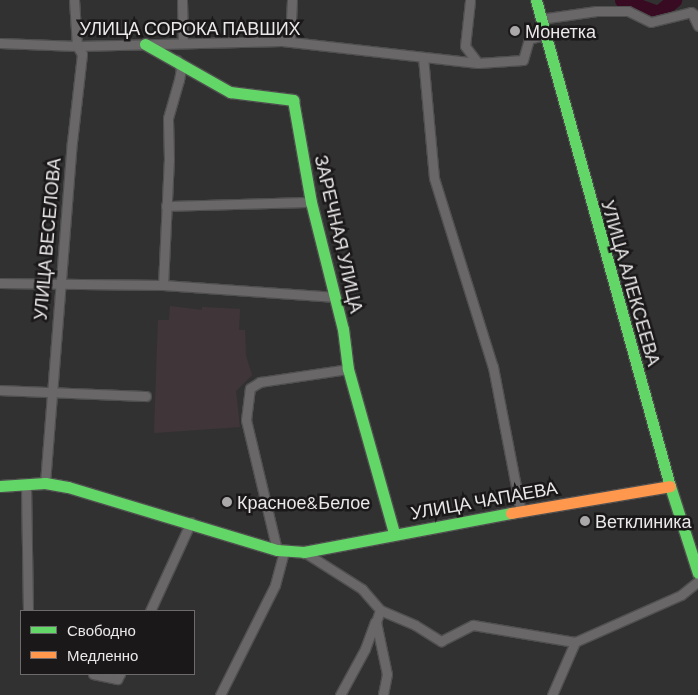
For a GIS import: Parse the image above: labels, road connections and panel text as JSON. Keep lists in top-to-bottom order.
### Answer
{
  "streets": {
    "street": [
      "УЛИЦА СОРОКА ПАВШИХ",
      "ЗАРЕЧНАЯ УЛИЦА",
      "УЛИЦА ВЕСЕЛОВА",
      "УЛИЦА АЛЕКСЕЕВА",
      "УЛИЦА ЧАПАЕВА"
    ]
  },
  "crossings": [
    ["УЛИЦА СОРОКА ПАВШИХ", "ЗАРЕЧНАЯ УЛИЦА"],
    ["УЛИЦА СОРОКА ПАВШИХ", "УЛИЦА ВЕСЕЛОВА"],
    ["УЛИЦА СОРОКА ПАВШИХ", "УЛИЦА АЛЕКСЕЕВА"],
    ["ЗАРЕЧНАЯ УЛИЦА", "УЛИЦА ЧАПАЕВА"],
    ["УЛИЦА ВЕСЕЛОВА", "УЛИЦА ЧАПАЕВА"],
    ["УЛИЦА АЛЕКСЕЕВА", "УЛИЦА ЧАПАЕВА"]
  ],
  "places": ["Монетка", "Красное&Белое", "Ветклиника"],
  "legend": ["Свободно", "Медленно"]
}
